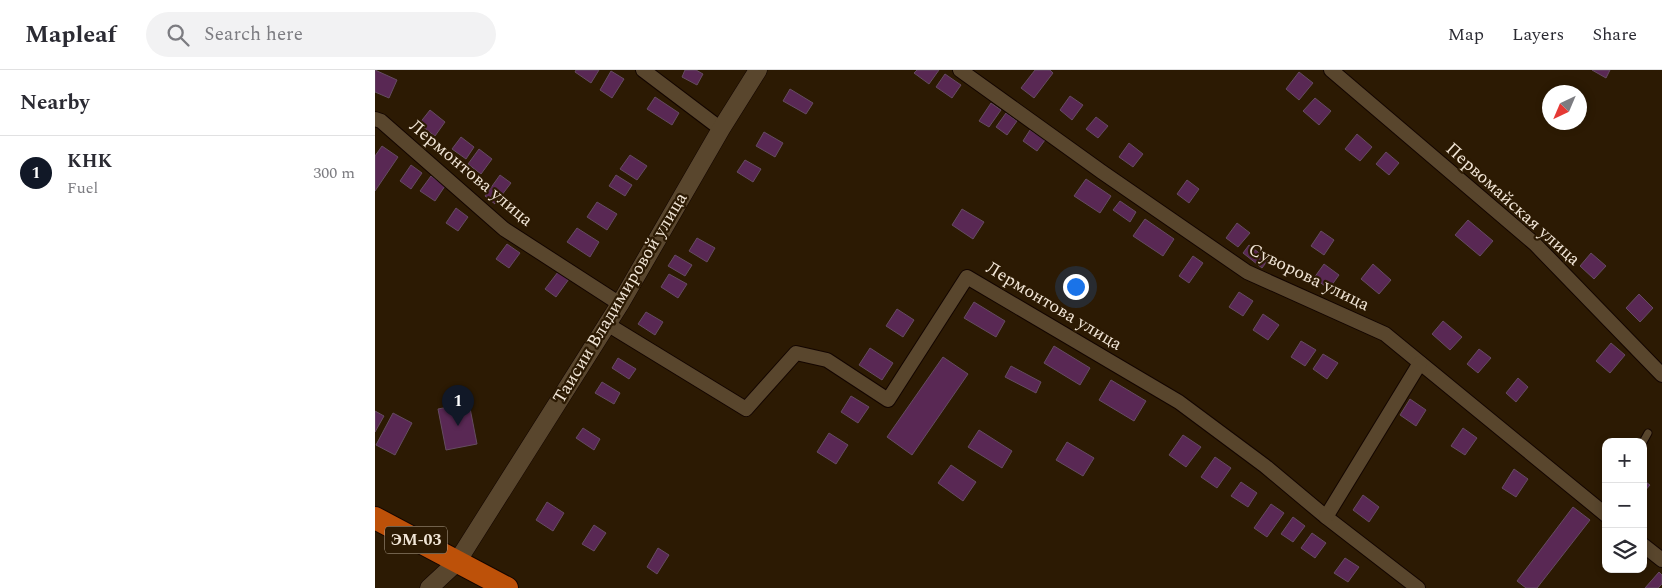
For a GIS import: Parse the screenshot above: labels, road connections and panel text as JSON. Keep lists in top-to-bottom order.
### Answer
{
  "streets": {
    "highway": ["ЭМ-03"],
    "street": [
      "Лермонтова улица",
      "Первомайская улица",
      "Суворова улица",
      "Таисии Владимировой улица"
    ]
  },
  "crossings": [
    ["Лермонтова улица", "Таисии Владимировой улица"],
    ["Таисии Владимировой улица", "ЭМ-03"]
  ],
  "north": "bottom left",
  "page": {
    "header": "Mapleaf",
    "search": "Search here",
    "nav": ["Map", "Layers", "Share"],
    "heading": "Nearby",
    "list": [
      {
        "mark": "1",
        "name": "КНК",
        "note": "Fuel",
        "value": "300 m"
      }
    ],
    "pins": "1",
    "map_buttons": ["+", "−"]
  }
}
